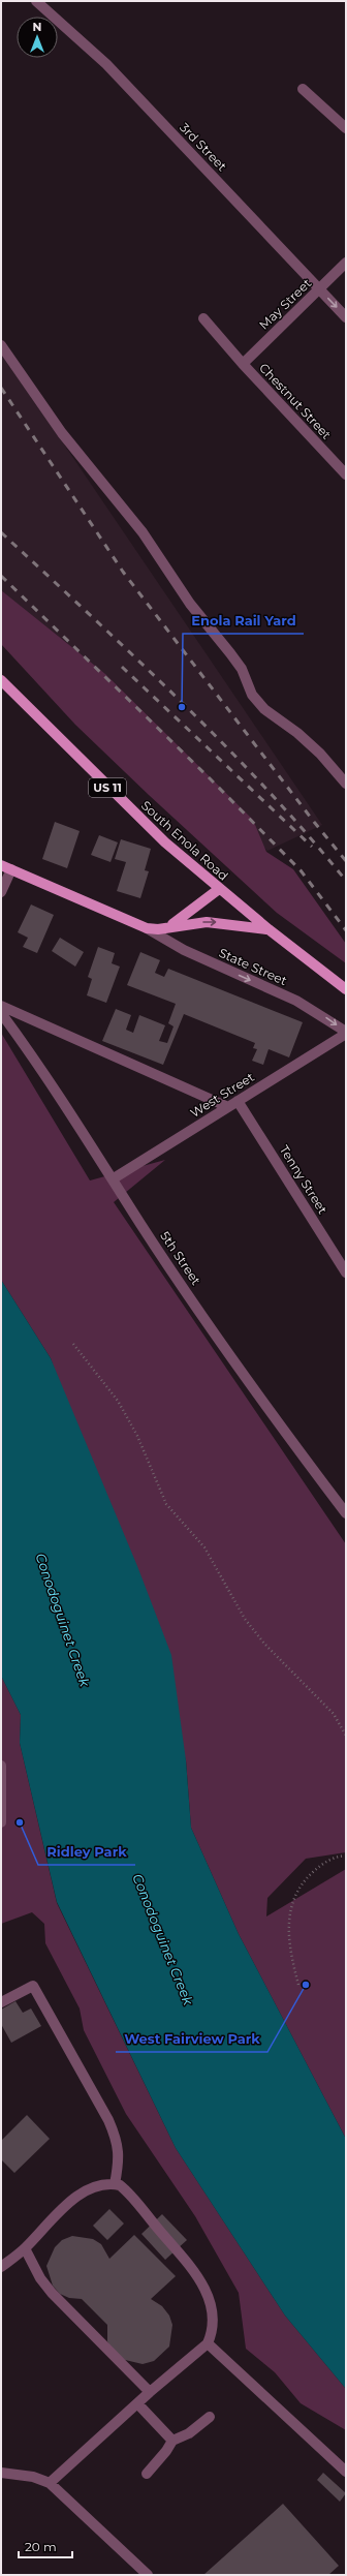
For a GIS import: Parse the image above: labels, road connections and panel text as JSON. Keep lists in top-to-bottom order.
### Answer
{
  "streets": {
    "main road": ["US 11", "South Enola Road", "State Street"],
    "street": [
      "3rd Street",
      "May Street",
      "Chestnut Street",
      "West Street",
      "Tenny Street",
      "5th Street"
    ]
  },
  "crossings": [
    ["3rd Street", "May Street"],
    ["May Street", "Chestnut Street"],
    ["South Enola Road", "State Street"],
    ["State Street", "West Street"],
    ["West Street", "Tenny Street"],
    ["West Street", "5th Street"]
  ],
  "one_way": ["State Street"],
  "water": ["Conodoguinet Creek"],
  "places": ["Enola Rail Yard", "Ridley Park", "West Fairview Park"],
  "scale_bar": "20 m",
  "north": "top"
}
